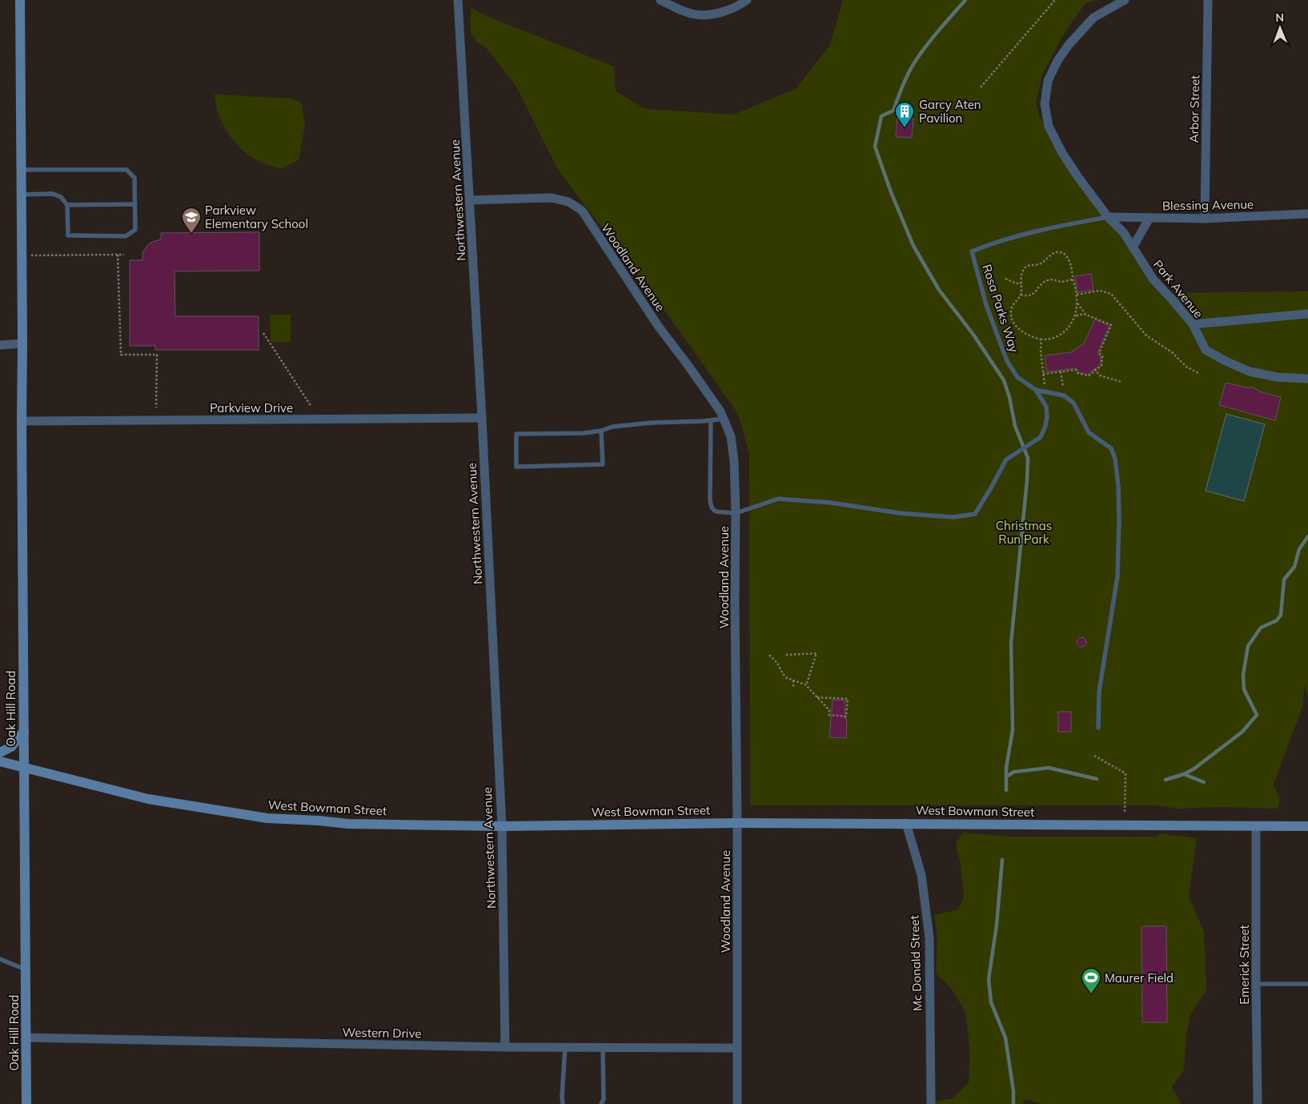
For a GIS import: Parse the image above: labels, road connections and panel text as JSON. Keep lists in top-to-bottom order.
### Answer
{
  "streets": {
    "street": [
      "Arbor Street",
      "Northwestern Avenue",
      "Blessing Avenue",
      "Woodland Avenue",
      "Park Avenue",
      "Parkview Drive",
      "Oak Hill Road",
      "West Bowman Street",
      "Mc Donald Street",
      "Emerick Street",
      "Western Drive"
    ],
    "lane": ["Rosa Parks Way"]
  },
  "crossings": [
    ["Arbor Street", "Blessing Avenue"],
    ["Northwestern Avenue", "Woodland Avenue"],
    ["Northwestern Avenue", "Parkview Drive"],
    ["Northwestern Avenue", "West Bowman Street"],
    ["Northwestern Avenue", "Western Drive"],
    ["Blessing Avenue", "Park Avenue"],
    ["Blessing Avenue", "Rosa Parks Way"],
    ["Woodland Avenue", "Rosa Parks Way"],
    ["Woodland Avenue", "West Bowman Street"],
    ["Woodland Avenue", "Western Drive"],
    ["Park Avenue", "Rosa Parks Way"],
    ["Parkview Drive", "Oak Hill Road"],
    ["Oak Hill Road", "West Bowman Street"],
    ["Oak Hill Road", "Western Drive"],
    ["West Bowman Street", "Mc Donald Street"],
    ["West Bowman Street", "Emerick Street"]
  ],
  "parks": ["Christmas Run Park"],
  "places": {
    "building": ["Garcy Aten Pavilion"],
    "school or university": ["Parkview Elementary School"],
    "sports": ["Maurer Field"]
  },
  "north": "top"
}
